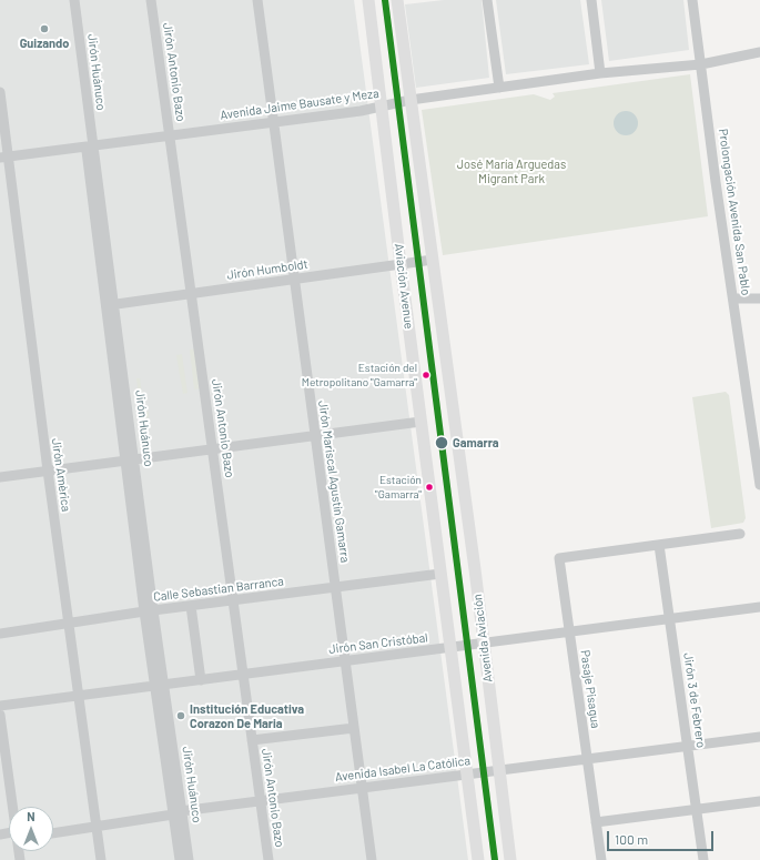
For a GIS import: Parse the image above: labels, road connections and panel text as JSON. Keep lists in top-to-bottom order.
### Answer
{
  "streets": {
    "main road": ["Aviación Avenue", "Avenida Aviación"],
    "street": [
      "Jirón Huánuco",
      "Jirón Antonio Bazo",
      "Avenida Jaime Bausate y Meza",
      "Prolongación Avenida San Pablo",
      "Jirón Humboldt",
      "Jirón Amèrica",
      "Jirón Mariscal Agustín Gamarra",
      "Calle Sebastian Barranca",
      "Jirón San Cristóbal",
      "Pasaje Pisagua",
      "Jirón 3 de Febrero",
      "Avenida Isabel La Católica"
    ]
  },
  "crossings": [
    ["Jirón Huánuco", "Avenida Jaime Bausate y Meza"],
    ["Jirón Huánuco", "Jirón Humboldt"],
    ["Jirón Huánuco", "Calle Sebastian Barranca"],
    ["Jirón Huánuco", "Jirón San Cristóbal"],
    ["Jirón Huánuco", "Avenida Isabel La Católica"],
    ["Jirón Antonio Bazo", "Avenida Jaime Bausate y Meza"],
    ["Jirón Antonio Bazo", "Jirón Humboldt"],
    ["Jirón Antonio Bazo", "Calle Sebastian Barranca"],
    ["Jirón Antonio Bazo", "Jirón San Cristóbal"],
    ["Jirón Antonio Bazo", "Avenida Isabel La Católica"],
    ["Avenida Jaime Bausate y Meza", "Prolongación Avenida San Pablo"],
    ["Avenida Jaime Bausate y Meza", "Aviación Avenue"],
    ["Avenida Jaime Bausate y Meza", "Jirón Amèrica"],
    ["Avenida Jaime Bausate y Meza", "Jirón Mariscal Agustín Gamarra"],
    ["Jirón Humboldt", "Aviación Avenue"],
    ["Jirón Humboldt", "Jirón Mariscal Agustín Gamarra"],
    ["Jirón Humboldt", "Avenida Aviación"],
    ["Aviación Avenue", "Calle Sebastian Barranca"],
    ["Jirón Amèrica", "Calle Sebastian Barranca"],
    ["Jirón Amèrica", "Jirón San Cristóbal"],
    ["Jirón Amèrica", "Avenida Isabel La Católica"],
    ["Jirón Mariscal Agustín Gamarra", "Calle Sebastian Barranca"],
    ["Jirón Mariscal Agustín Gamarra", "Jirón San Cristóbal"],
    ["Jirón Mariscal Agustín Gamarra", "Avenida Isabel La Católica"],
    ["Avenida Aviación", "Jirón San Cristóbal"],
    ["Avenida Aviación", "Avenida Isabel La Católica"],
    ["Jirón San Cristóbal", "Pasaje Pisagua"],
    ["Jirón San Cristóbal", "Jirón 3 de Febrero"],
    ["Pasaje Pisagua", "Jirón 3 de Febrero"],
    ["Pasaje Pisagua", "Avenida Isabel La Católica"],
    ["Jirón 3 de Febrero", "Avenida Isabel La Católica"]
  ],
  "parks": ["José María Arguedas Migrant Park"],
  "places": [
    "Guizando",
    "Estación del Metropolitano \"Gamarra\"",
    "Gamarra",
    "Estación \"Gamarra\"",
    "Institución Educativa Corazon De Maria"
  ],
  "scale_bar": "100 m",
  "north": "top"
}
